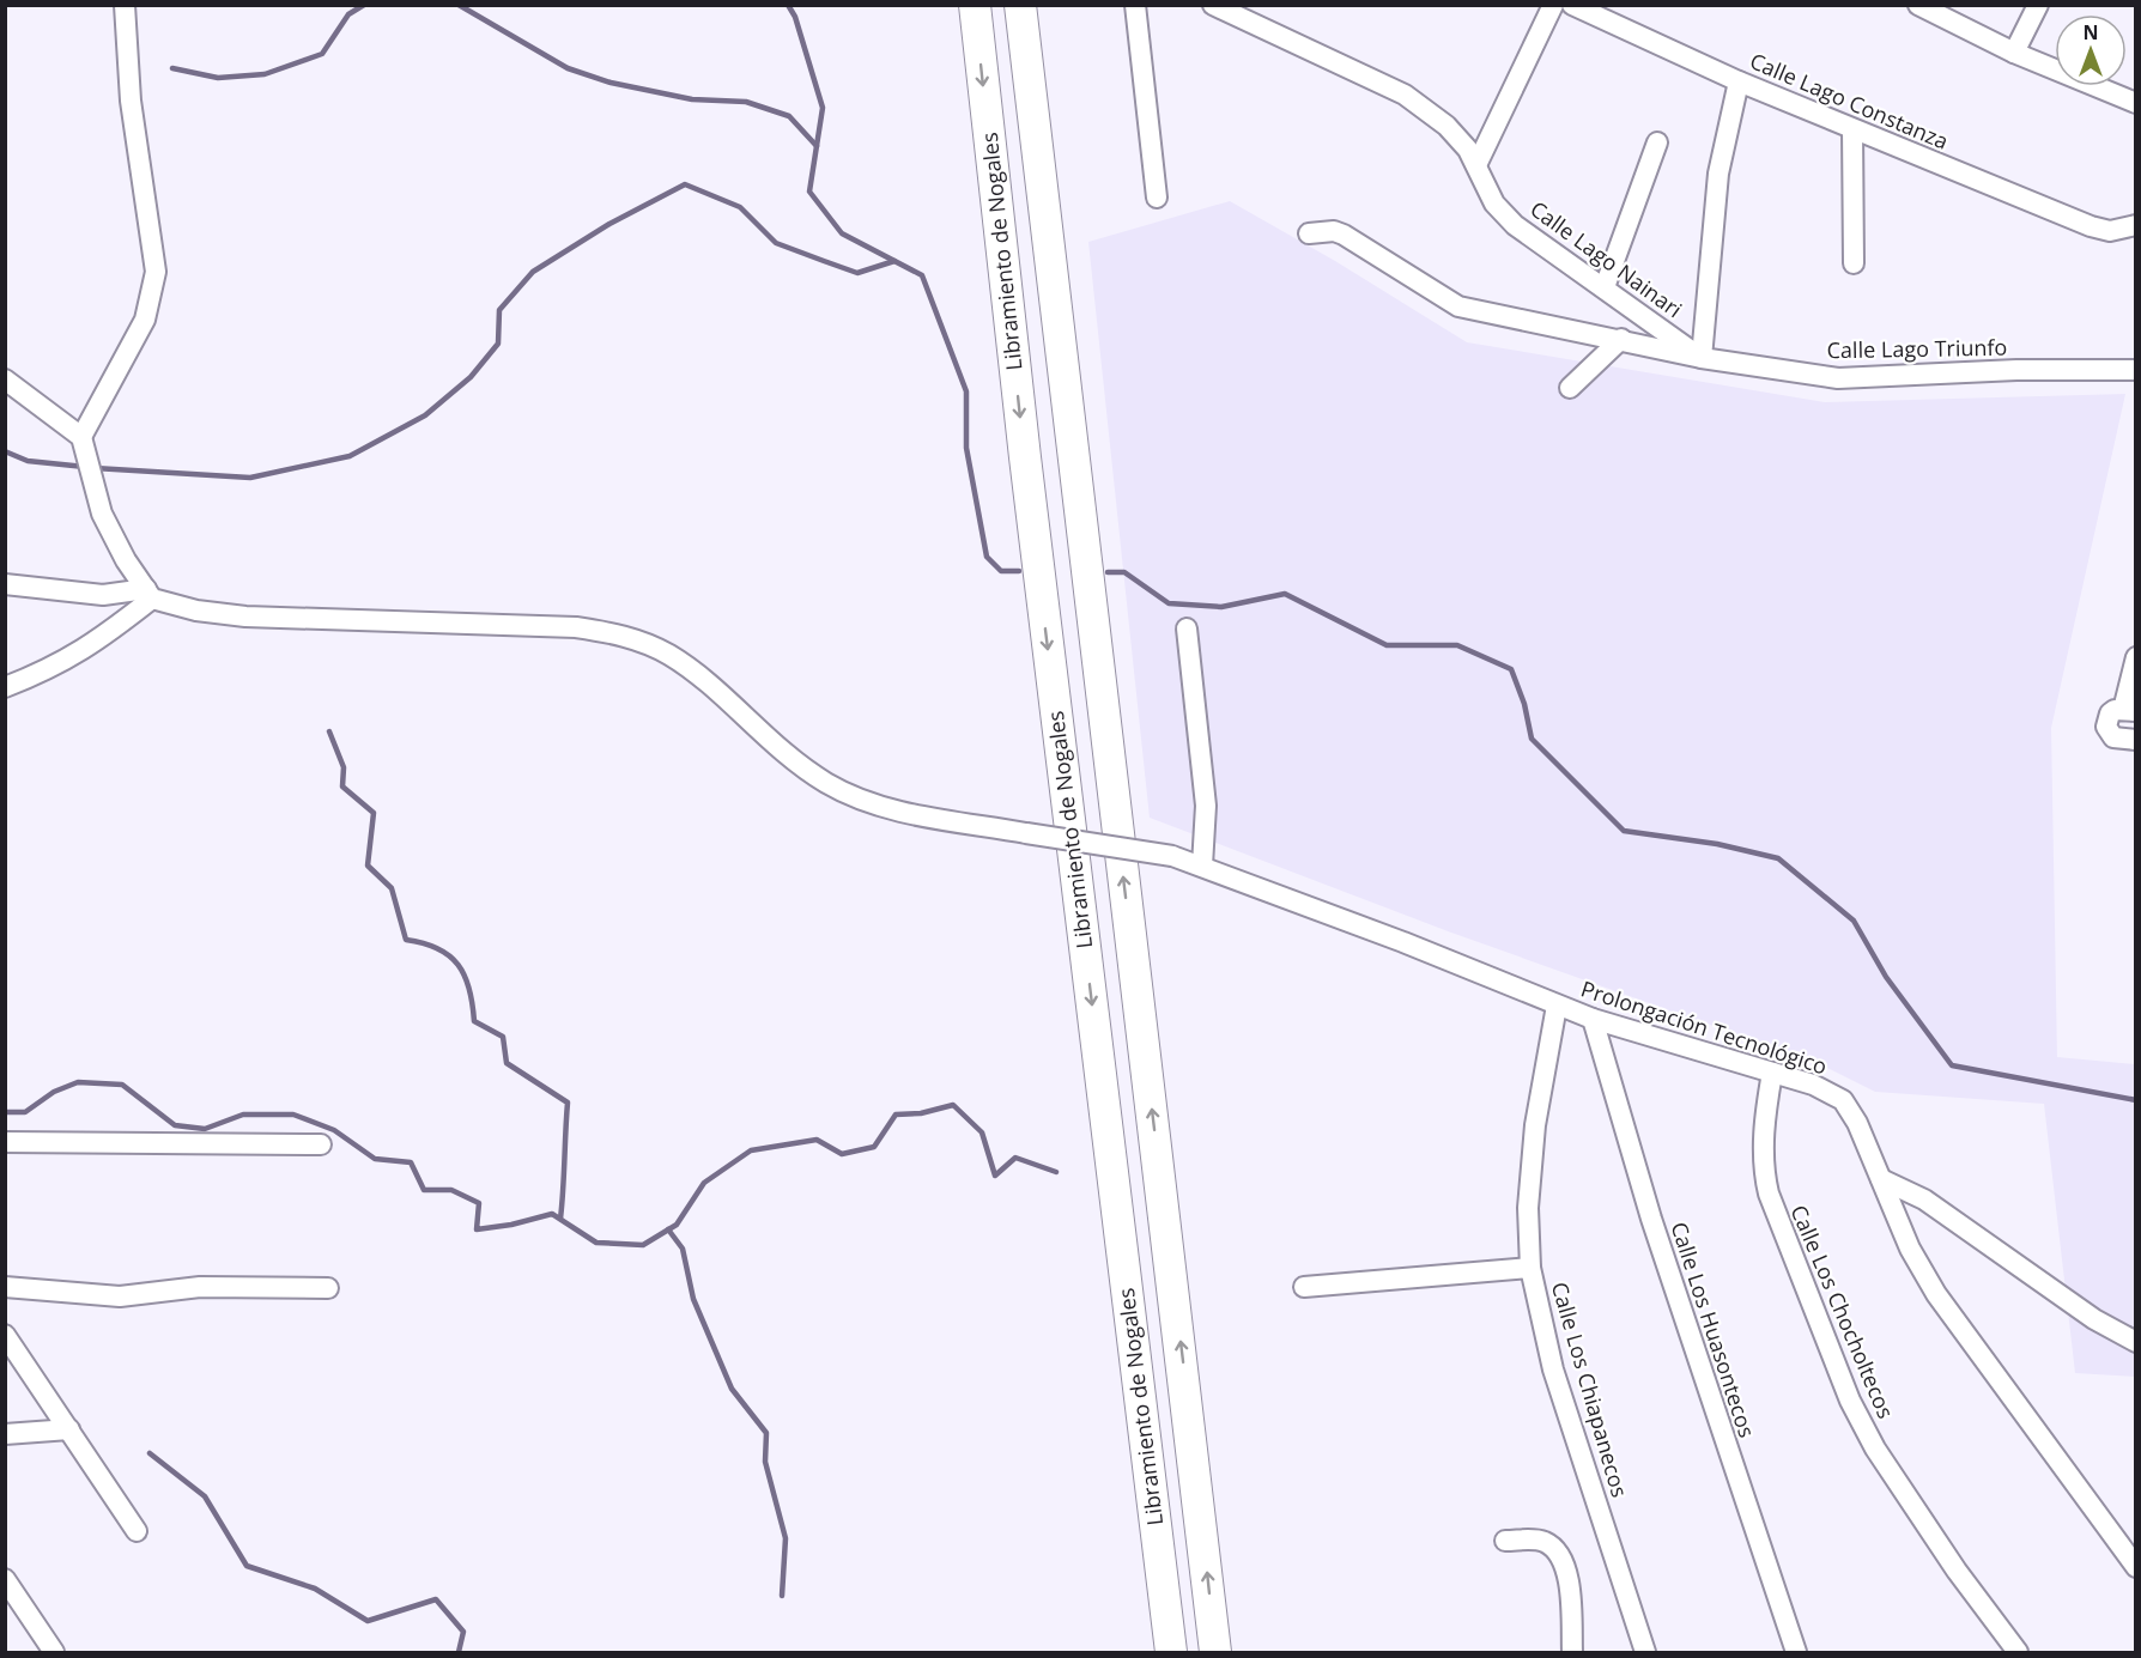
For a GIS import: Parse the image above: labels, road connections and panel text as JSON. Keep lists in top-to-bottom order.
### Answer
{
  "streets": {
    "highway": ["Libramiento de Nogales"],
    "street": [
      "Calle Lago Constanza",
      "Calle Lago Nainari",
      "Calle Lago Triunfo",
      "Prolongación Tecnológico",
      "Calle Los Chocholtecos",
      "Calle Los Huasontecos",
      "Calle Los Chiapanecos"
    ]
  },
  "crossings": [
    ["Calle Lago Nainari", "Calle Lago Triunfo"],
    ["Prolongación Tecnológico", "Calle Los Chocholtecos"],
    ["Prolongación Tecnológico", "Calle Los Huasontecos"],
    ["Prolongación Tecnológico", "Calle Los Chiapanecos"]
  ],
  "north": "top"
}
